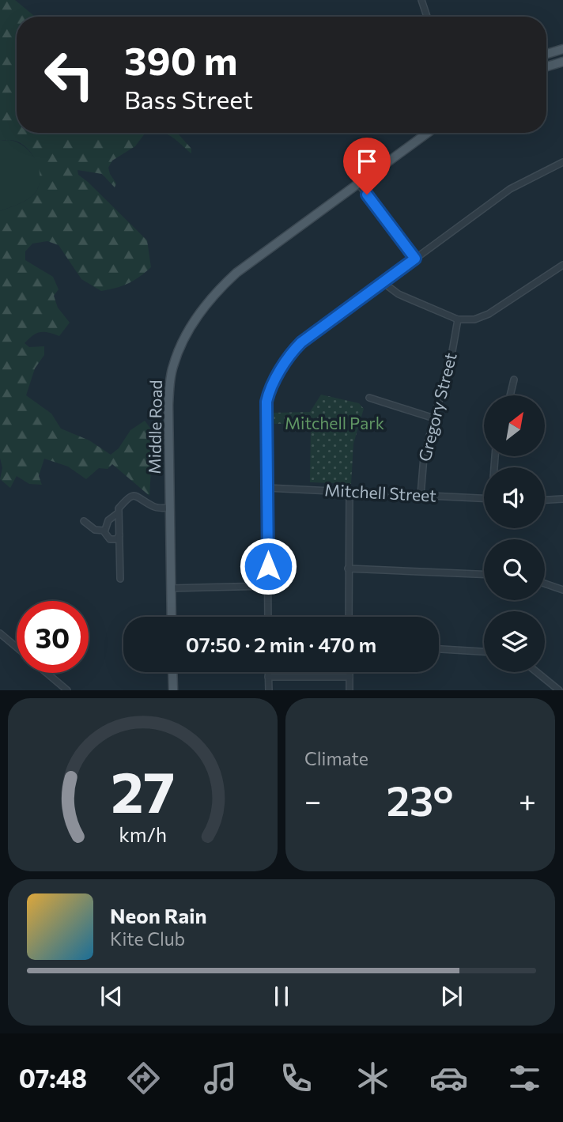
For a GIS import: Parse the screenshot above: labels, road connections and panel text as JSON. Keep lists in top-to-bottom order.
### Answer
{
  "streets": {
    "main road": ["Middle Road"],
    "street": ["Gregory Street", "Mitchell Street"]
  },
  "crossings": [
    ["Gregory Street", "Mitchell Street"]
  ],
  "parks": ["Mitchell Park"],
  "north": "top right",
  "page": {
    "turn": ["390 m", "Bass Street"],
    "limit": "30",
    "trip": "07:50 · 2 min · 470 m",
    "tile": "Climate",
    "heat": ["−", "23°", "+"],
    "song": ["Neon Rain", "Kite Club"],
    "tabs": "07:48",
    "gauge": ["27", "km/h"]
  }
}
